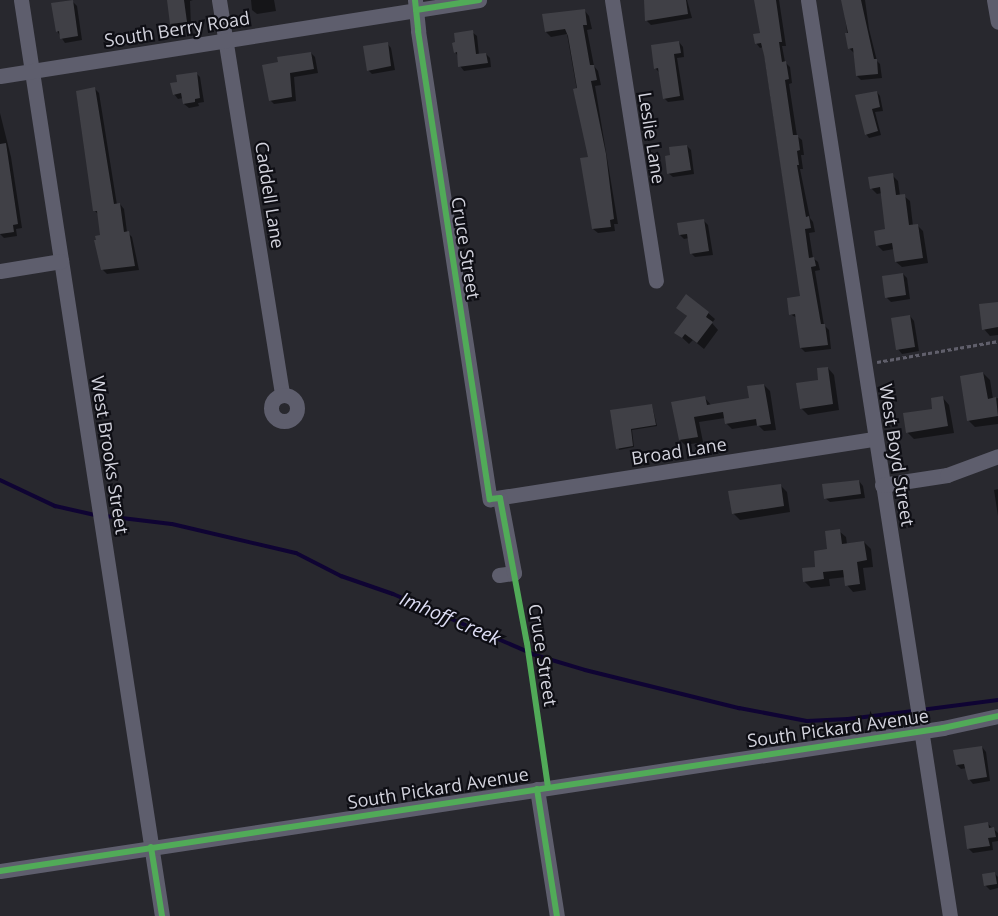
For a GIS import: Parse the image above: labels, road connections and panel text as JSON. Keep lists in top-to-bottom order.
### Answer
{
  "streets": {
    "street": [
      "South Berry Road",
      "Leslie Lane",
      "Caddell Lane",
      "Cruce Street",
      "Broad Lane",
      "West Brooks Street",
      "West Boyd Street",
      "South Pickard Avenue"
    ]
  },
  "crossings": [
    ["South Berry Road", "Caddell Lane"],
    ["South Berry Road", "Cruce Street"],
    ["South Berry Road", "West Brooks Street"],
    ["Cruce Street", "Broad Lane"],
    ["Cruce Street", "South Pickard Avenue"],
    ["Broad Lane", "West Boyd Street"],
    ["West Brooks Street", "South Pickard Avenue"],
    ["West Boyd Street", "South Pickard Avenue"]
  ],
  "water": ["Imhoff Creek"]
}
